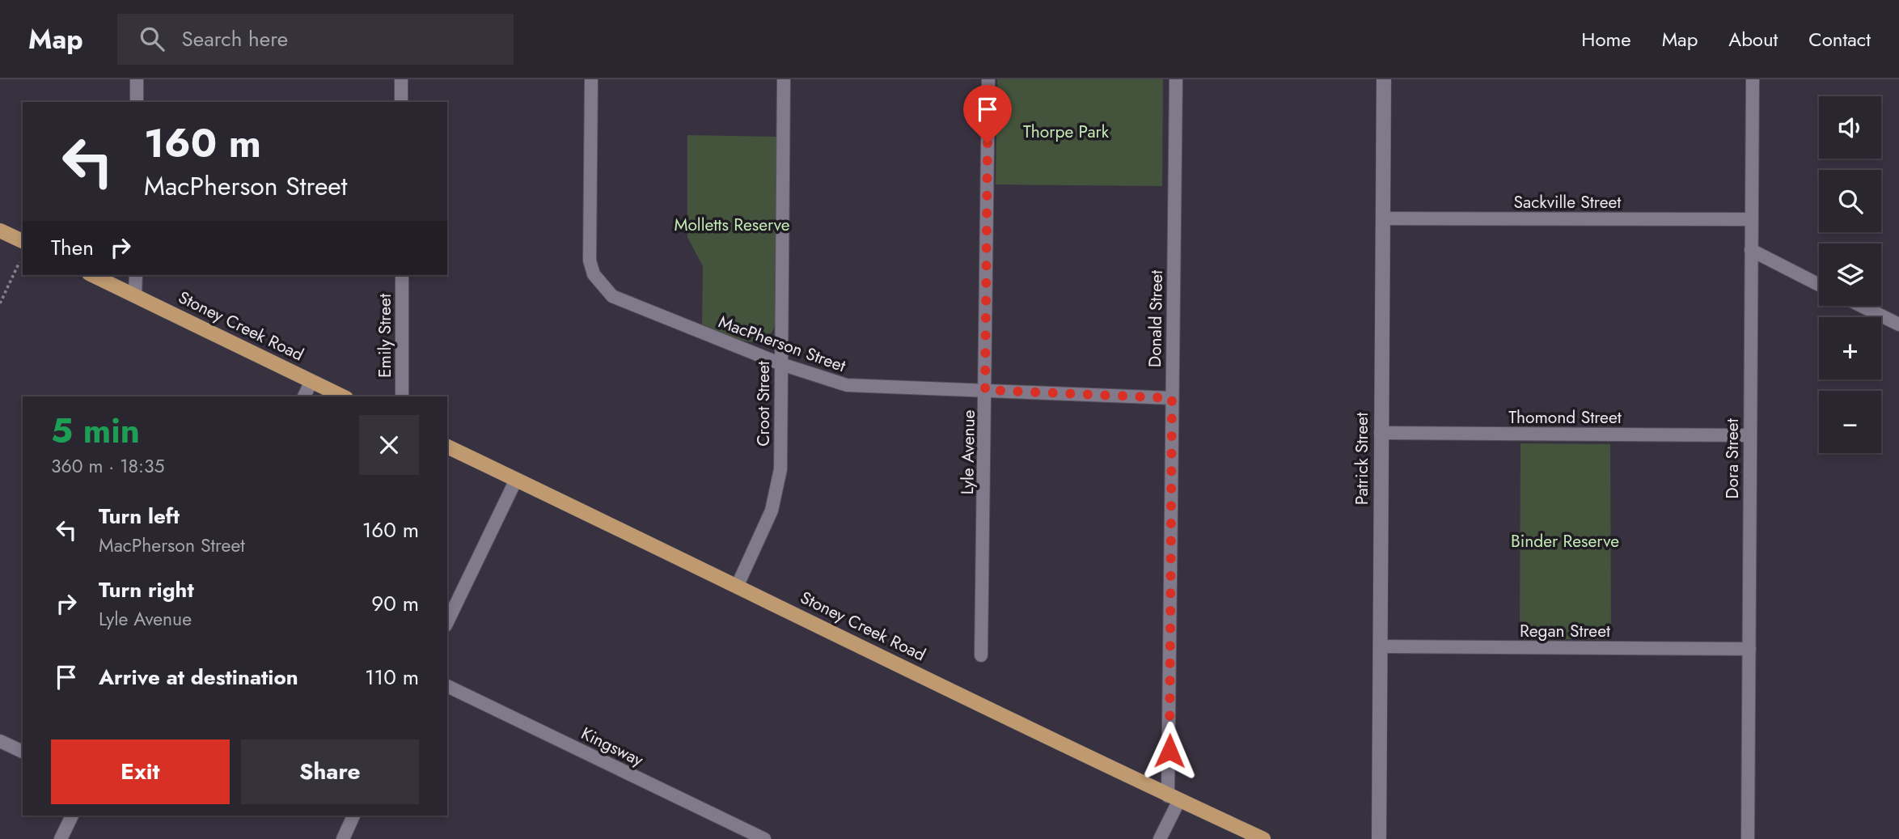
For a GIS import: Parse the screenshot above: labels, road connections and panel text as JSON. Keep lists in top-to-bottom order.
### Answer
{
  "streets": {
    "main road": ["Stoney Creek Road"],
    "street": [
      "Sackville Street",
      "Donald Street",
      "Emily Street",
      "MacPherson Street",
      "Croot Street",
      "Thomond Street",
      "Lyle Avenue",
      "Patrick Street",
      "Dora Street",
      "Regan Street",
      "Kingsway"
    ]
  },
  "crossings": [
    ["Sackville Street", "Patrick Street"],
    ["Sackville Street", "Dora Street"],
    ["Donald Street", "Stoney Creek Road"],
    ["Donald Street", "MacPherson Street"],
    ["Stoney Creek Road", "Croot Street"],
    ["MacPherson Street", "Croot Street"],
    ["MacPherson Street", "Lyle Avenue"],
    ["Thomond Street", "Patrick Street"],
    ["Thomond Street", "Dora Street"],
    ["Patrick Street", "Regan Street"],
    ["Dora Street", "Regan Street"]
  ],
  "parks": ["Thorpe Park", "Molletts Reserve", "Binder Reserve"],
  "page": {
    "header": "Map",
    "search": "Search here",
    "nav": [
      "Home",
      "Map",
      "About",
      "Contact"
    ],
    "map_buttons": ["+", "−"],
    "turn": ["160 m", "MacPherson Street"],
    "then": "Then",
    "heading": ["5 min", "360 m · 18:35"],
    "list": [
      {
        "name": "Turn left",
        "note": "MacPherson Street",
        "value": "160 m"
      },
      {
        "name": "Turn right",
        "note": "Lyle Avenue",
        "value": "90 m"
      },
      {
        "name": "Arrive at destination",
        "value": "110 m"
      }
    ],
    "buttons": ["Exit", "Share"]
  }
}
